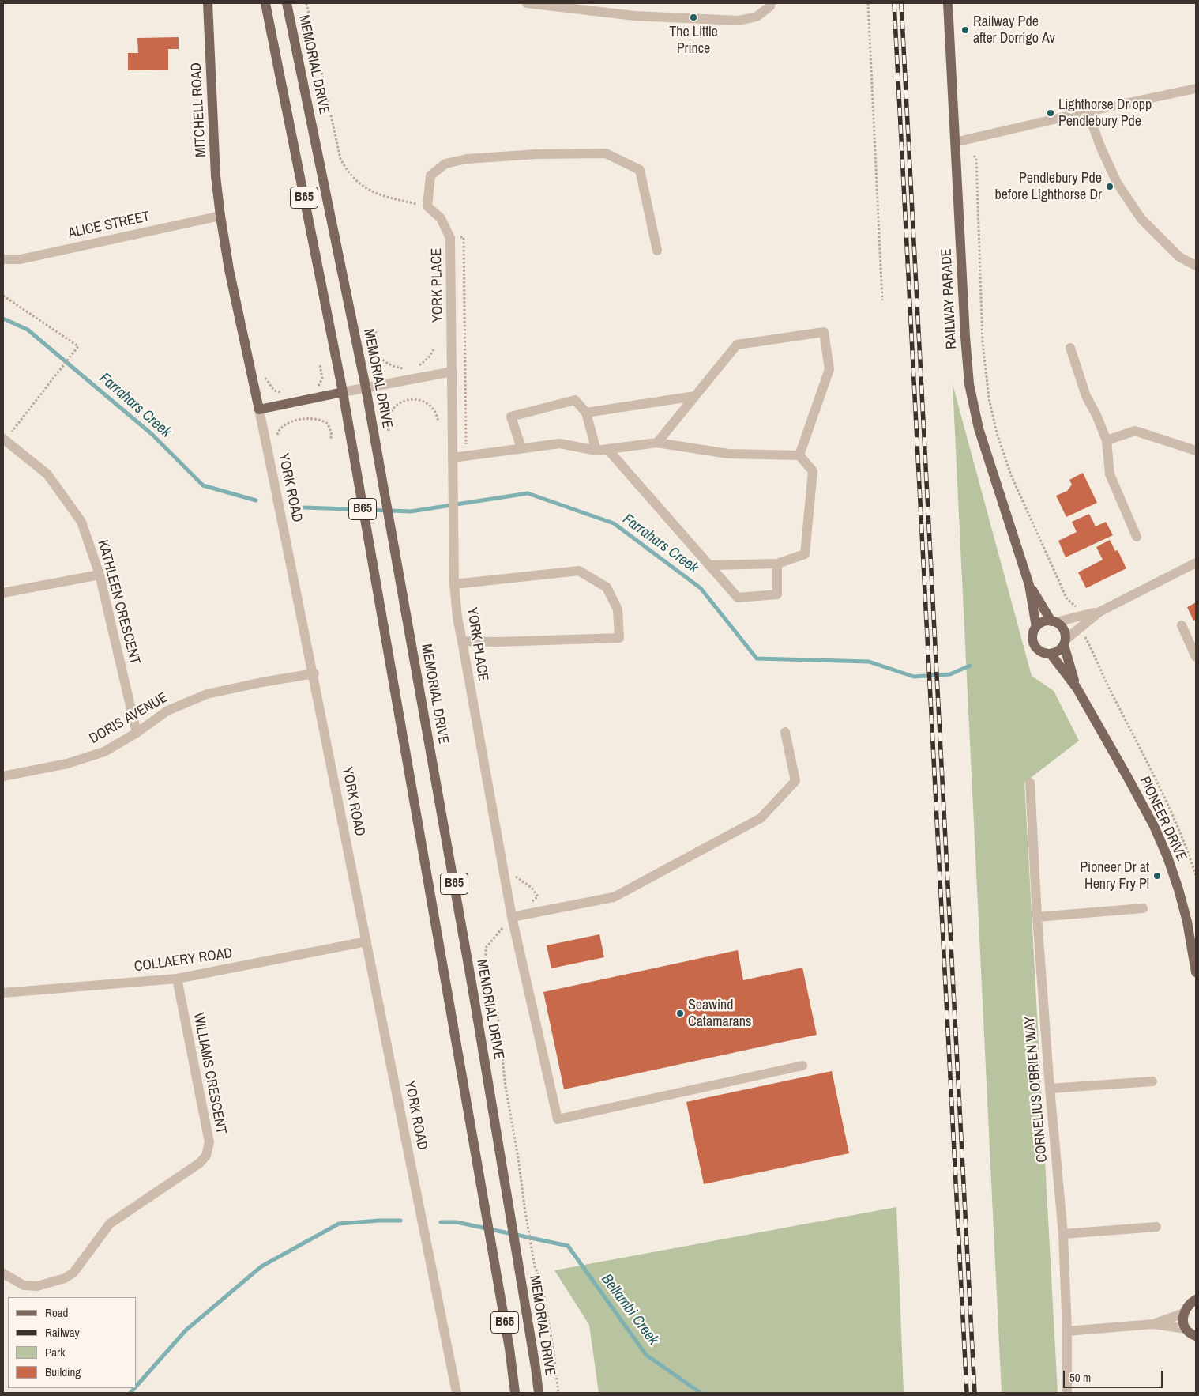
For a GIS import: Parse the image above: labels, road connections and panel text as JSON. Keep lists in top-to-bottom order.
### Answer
{
  "streets": {
    "main road": [
      "MEMORIAL DRIVE",
      "MITCHELL ROAD",
      "B65",
      "RAILWAY PARADE",
      "YORK ROAD",
      "PIONEER DRIVE"
    ],
    "street": [
      "ALICE STREET",
      "YORK PLACE",
      "KATHLEEN CRESCENT",
      "DORIS AVENUE",
      "COLLAERY ROAD",
      "WILLIAMS CRESCENT",
      "CORNELIUS O'BRIEN WAY"
    ]
  },
  "crossings": [
    ["MITCHELL ROAD", "ALICE STREET"],
    ["MITCHELL ROAD", "YORK ROAD"],
    ["ALICE STREET", "YORK ROAD"],
    ["YORK ROAD", "DORIS AVENUE"],
    ["YORK ROAD", "COLLAERY ROAD"],
    ["KATHLEEN CRESCENT", "DORIS AVENUE"],
    ["COLLAERY ROAD", "WILLIAMS CRESCENT"]
  ],
  "water": ["Farrahars Creek", "Bellambi Creek"],
  "places": [
    "The Little Prince",
    "Railway Pde after Dorrigo Av",
    "Lighthorse Dr opp Pendlebury Pde",
    "Pendlebury Pde before Lighthorse Dr",
    "Pioneer Dr at Henry Fry Pl",
    "Seawind Catamarans"
  ],
  "legend": [
    "Road",
    "Railway",
    "Park",
    "Building"
  ],
  "scale_bar": "50 m"
}
